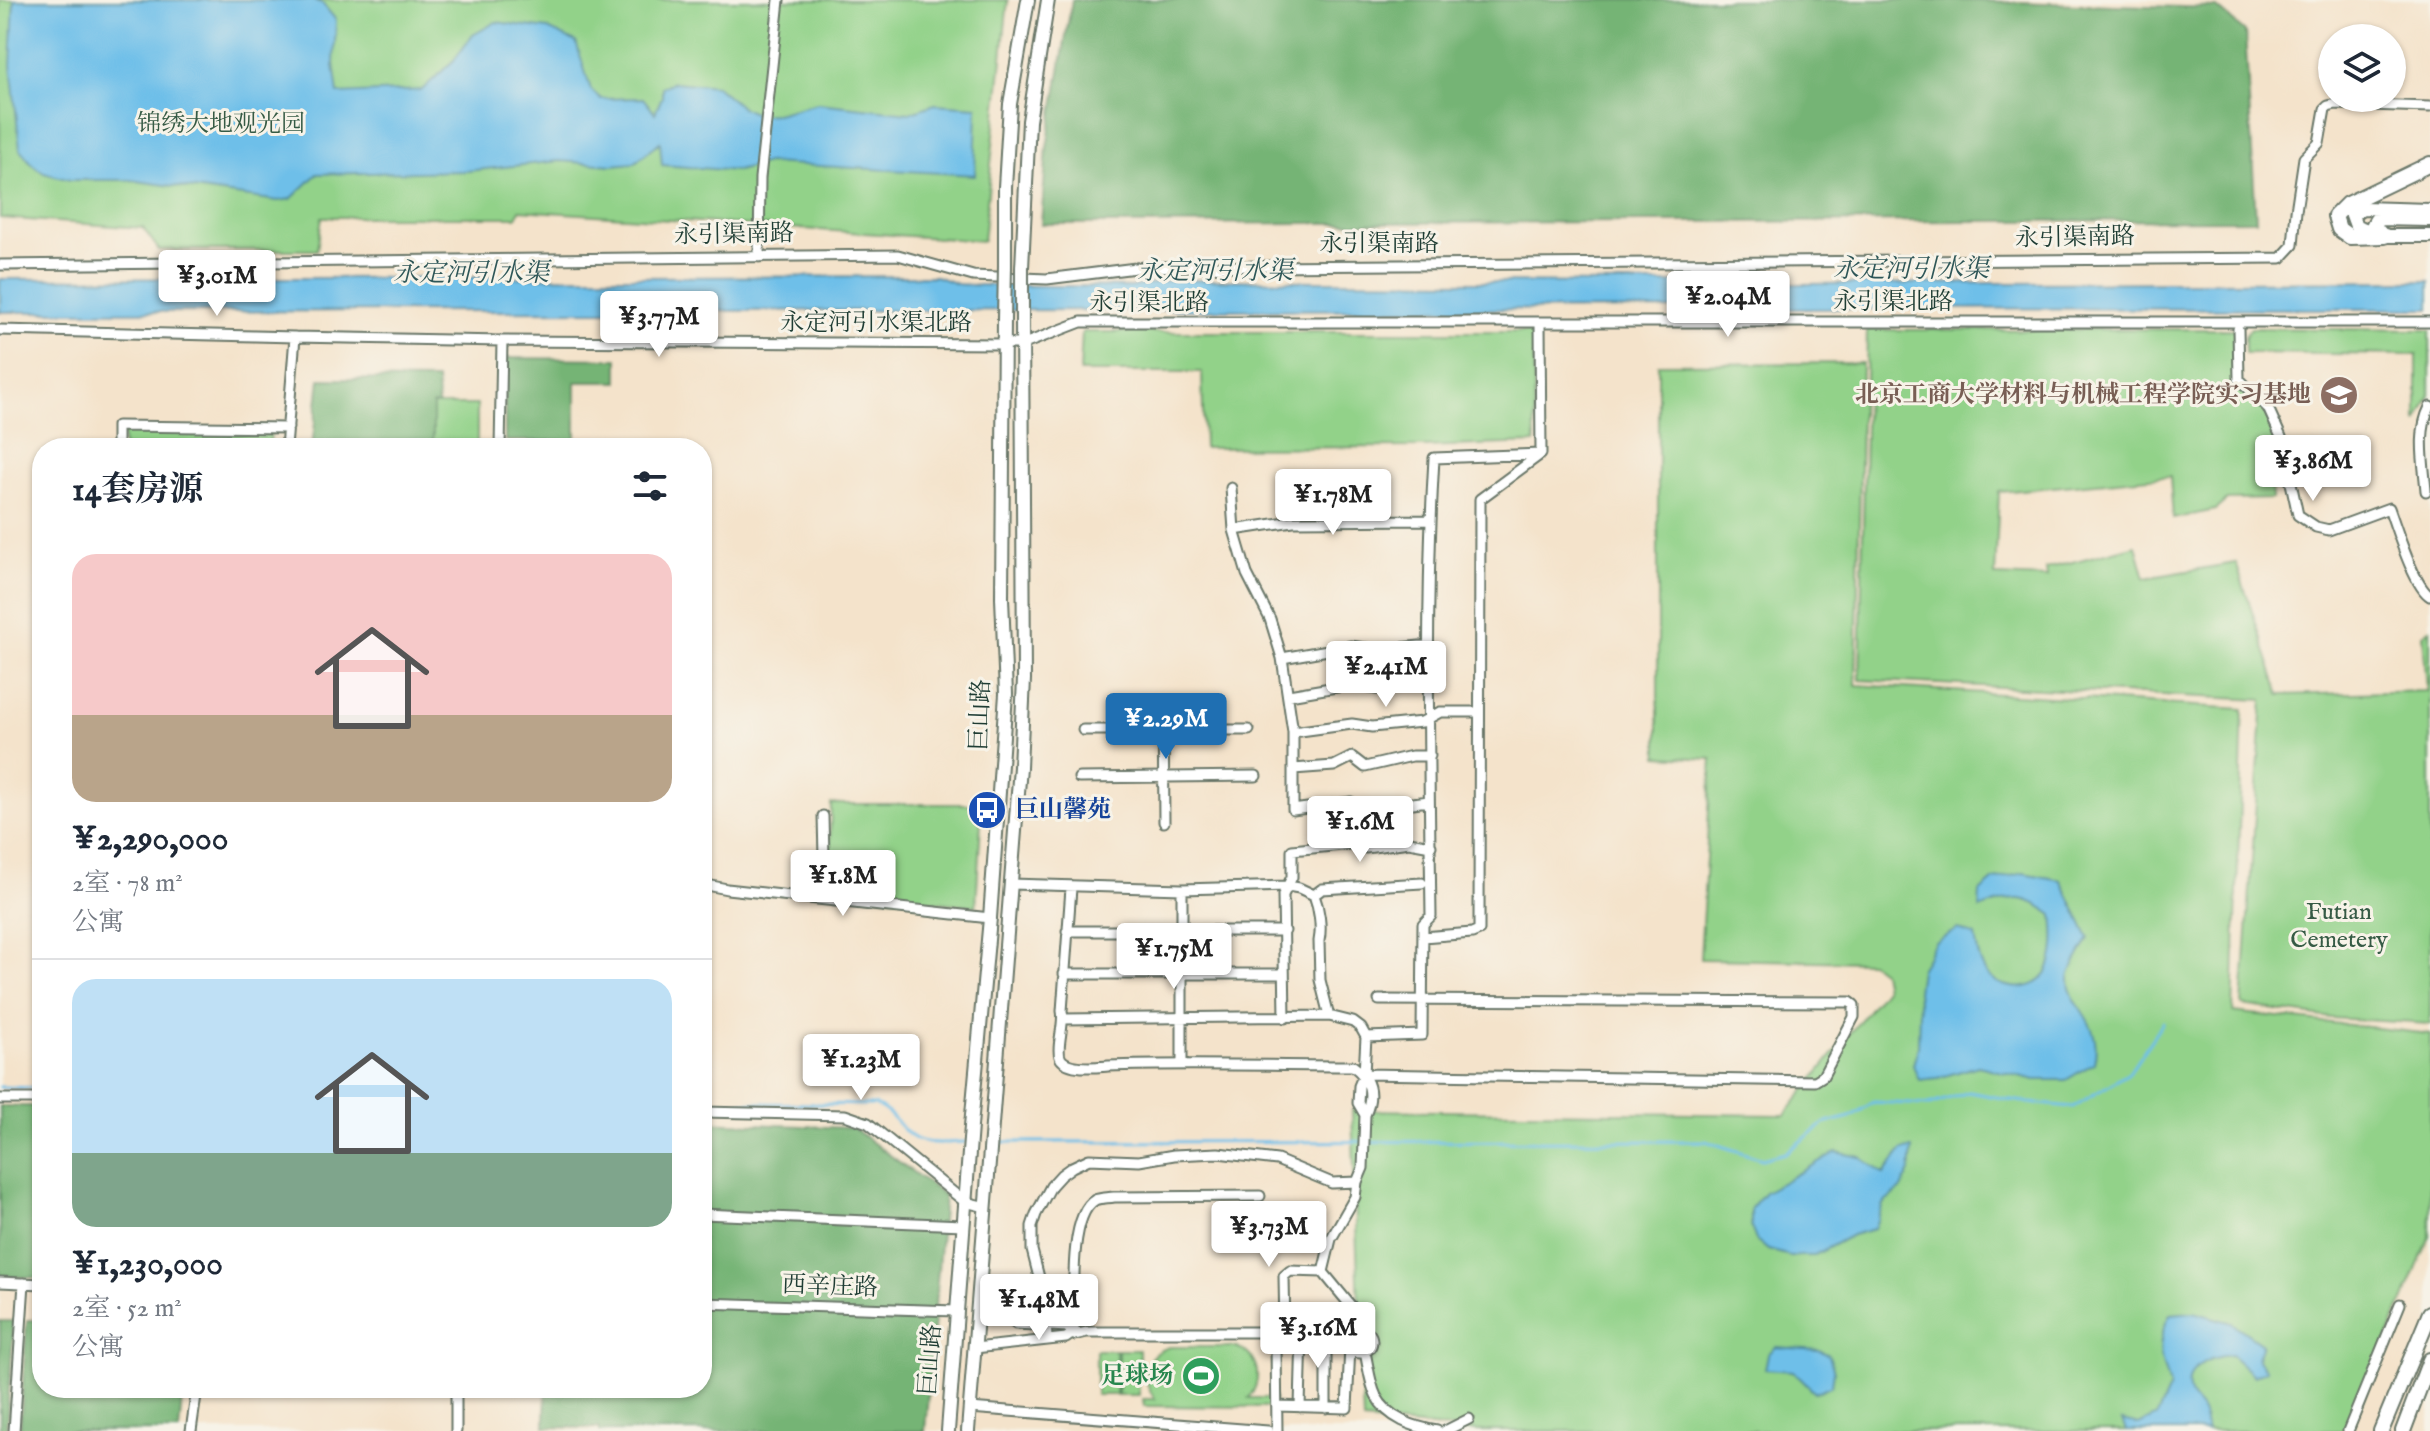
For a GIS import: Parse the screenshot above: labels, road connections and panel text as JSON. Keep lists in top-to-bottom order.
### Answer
{
  "streets": {
    "main road": ["巨山路"],
    "street": [
      "永引渠南路",
      "永引渠北路",
      "永定河引水渠北路",
      "西辛庄路"
    ]
  },
  "crossings": [
    ["永引渠北路", "永定河引水渠北路"],
    ["永引渠北路", "巨山路"],
    ["永定河引水渠北路", "巨山路"],
    ["巨山路", "西辛庄路"]
  ],
  "water": ["永定河引水渠"],
  "parks": ["锦绣大地观光园", "Futian Cemetery"],
  "places": {
    "school or university": ["北京工商大学材料与机械工程学院实习基地"],
    "bus stop": ["巨山馨苑"],
    "sports": ["足球场"]
  },
  "page": {
    "price": [
      "¥3.01M",
      "¥2.04M",
      "¥3.77M",
      "¥3.86M",
      "¥1.78M",
      "¥2.41M",
      "¥2.29M",
      "¥1.6M",
      "¥1.8M",
      "¥1.75M",
      "¥1.23M",
      "¥3.73M",
      "¥1.48M",
      "¥3.16M"
    ],
    "heading": "14套房源",
    "list": [
      {
        "name": "¥2,290,000",
        "note": "2室 · 78 m² · 公寓"
      },
      {
        "name": "¥1,230,000",
        "note": "2室 · 52 m² · 公寓"
      }
    ]
  }
}
